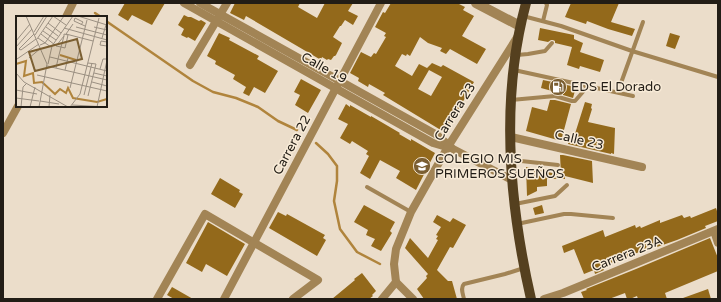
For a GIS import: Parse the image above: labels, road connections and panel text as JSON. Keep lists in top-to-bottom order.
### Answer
{
  "streets": {
    "main road": ["Carrera 23"],
    "street": [
      "Calle 19",
      "Calle 23",
      "Carrera 22",
      "Carrera 23A"
    ]
  },
  "crossings": [
    ["Calle 19", "Carrera 23"],
    ["Calle 19", "Carrera 22"]
  ],
  "places": {
    "fuel station": ["EDS El Dorado"],
    "school or university": ["COLEGIO MIS PRIMEROS SUEÑOS"]
  }
}
